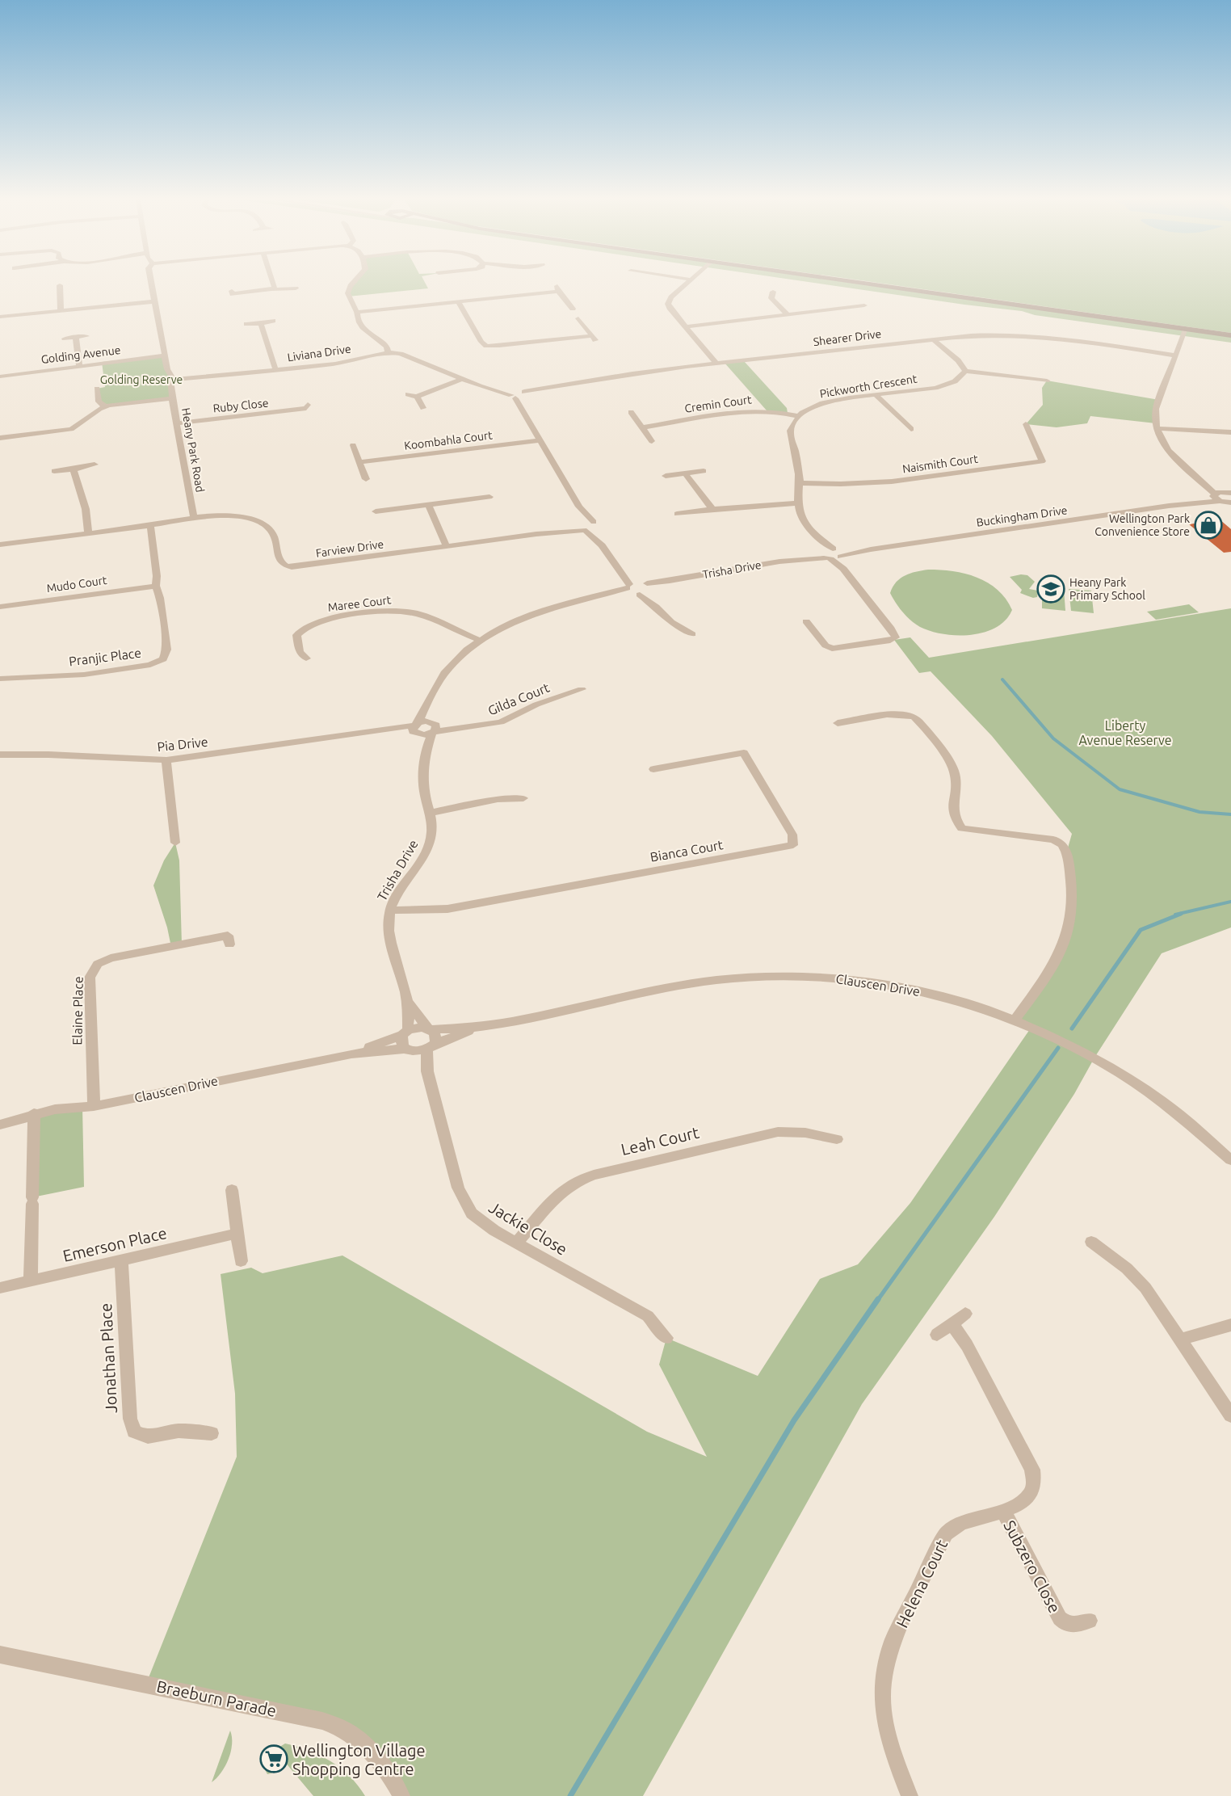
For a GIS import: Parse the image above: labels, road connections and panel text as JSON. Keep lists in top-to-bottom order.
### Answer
{
  "streets": {
    "street": [
      "Shearer Drive",
      "Liviana Drive",
      "Golding Avenue",
      "Pickworth Crescent",
      "Cremin Court",
      "Ruby Close",
      "Koombahla Court",
      "Heany Park Road",
      "Naismith Court",
      "Buckingham Drive",
      "Farview Drive",
      "Trisha Drive",
      "Mudo Court",
      "Maree Court",
      "Pranjic Place",
      "Gilda Court",
      "Pia Drive",
      "Bianca Court",
      "Clauscen Drive",
      "Elaine Place",
      "Leah Court",
      "Jackie Close",
      "Emerson Place",
      "Jonathan Place",
      "Subzero Close",
      "Helena Court",
      "Braeburn Parade"
    ]
  },
  "crossings": [
    ["Shearer Drive", "Liviana Drive"],
    ["Liviana Drive", "Heany Park Road"],
    ["Golding Avenue", "Heany Park Road"],
    ["Pickworth Crescent", "Cremin Court"],
    ["Ruby Close", "Heany Park Road"],
    ["Heany Park Road", "Farview Drive"],
    ["Buckingham Drive", "Trisha Drive"],
    ["Trisha Drive", "Gilda Court"],
    ["Trisha Drive", "Pia Drive"],
    ["Trisha Drive", "Bianca Court"],
    ["Trisha Drive", "Clauscen Drive"],
    ["Trisha Drive", "Jackie Close"],
    ["Mudo Court", "Pranjic Place"],
    ["Clauscen Drive", "Elaine Place"],
    ["Clauscen Drive", "Jackie Close"],
    ["Leah Court", "Jackie Close"],
    ["Emerson Place", "Jonathan Place"],
    ["Subzero Close", "Helena Court"]
  ],
  "parks": ["Golding Reserve", "Liberty Avenue Reserve"],
  "places": {
    "shop": ["Wellington Park Convenience Store"],
    "school or university": ["Heany Park Primary School"],
    "supermarket": ["Wellington Village Shopping Centre"]
  }
}
